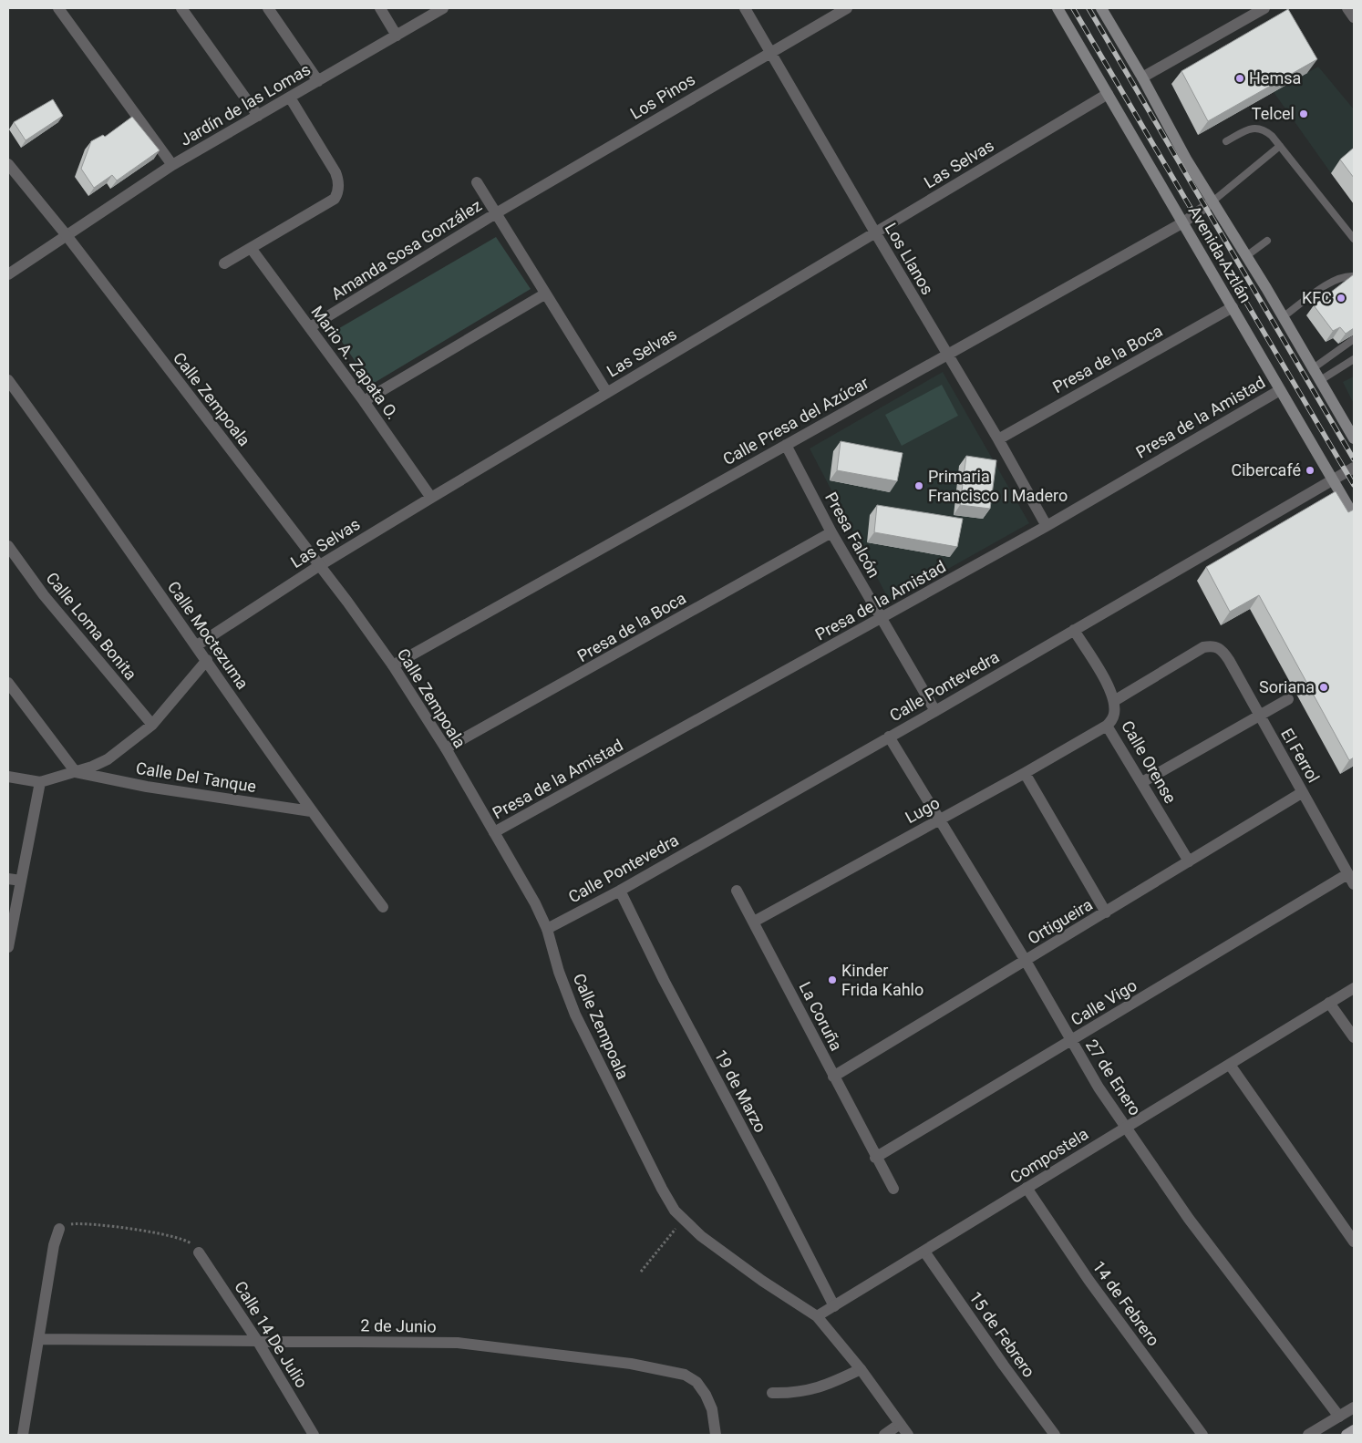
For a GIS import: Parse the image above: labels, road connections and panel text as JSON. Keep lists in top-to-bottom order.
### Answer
{
  "streets": {
    "main road": ["Avenida Aztlán"],
    "street": [
      "Los Pinos",
      "Jardín de las Lomas",
      "Las Selvas",
      "Amanda Sosa González",
      "Los Llanos",
      "Presa de la Boca",
      "Mario A. Zapata O.",
      "Calle Zempoala",
      "Presa de la Amistad",
      "Calle Presa del Azúcar",
      "Presa Falcón",
      "Calle Loma Bonita",
      "Calle Moctezuma",
      "Calle Pontevedra",
      "El Ferrol",
      "Calle Orense",
      "Calle Del Tanque",
      "Lugo",
      "Ortigueira",
      "Calle Vigo",
      "La Coruña",
      "27 de Enero",
      "19 de Marzo",
      "Compostela",
      "14 de Febrero",
      "2 de Junio",
      "Calle 14 De Julio",
      "15 de Febrero"
    ]
  },
  "crossings": [
    ["Los Pinos", "Amanda Sosa González"],
    ["Los Pinos", "Los Llanos"],
    ["Jardín de las Lomas", "Calle Zempoala"],
    ["Las Selvas", "Avenida Aztlán"],
    ["Las Selvas", "Los Llanos"],
    ["Las Selvas", "Mario A. Zapata O."],
    ["Las Selvas", "Calle Zempoala"],
    ["Las Selvas", "Calle Moctezuma"],
    ["Amanda Sosa González", "Mario A. Zapata O."],
    ["Avenida Aztlán", "Presa de la Boca"],
    ["Avenida Aztlán", "Presa de la Amistad"],
    ["Avenida Aztlán", "Calle Presa del Azúcar"],
    ["Avenida Aztlán", "Calle Pontevedra"],
    ["Los Llanos", "Presa de la Boca"],
    ["Los Llanos", "Presa de la Amistad"],
    ["Los Llanos", "Calle Presa del Azúcar"],
    ["Presa de la Boca", "Calle Zempoala"],
    ["Presa de la Boca", "Presa Falcón"],
    ["Calle Zempoala", "Presa de la Amistad"],
    ["Calle Zempoala", "Calle Presa del Azúcar"],
    ["Calle Zempoala", "Calle Pontevedra"],
    ["Calle Zempoala", "Compostela"],
    ["Presa de la Amistad", "Presa Falcón"],
    ["Calle Presa del Azúcar", "Presa Falcón"],
    ["Presa Falcón", "Calle Pontevedra"],
    ["Calle Moctezuma", "Calle Del Tanque"],
    ["Calle Pontevedra", "27 de Enero"],
    ["Calle Pontevedra", "19 de Marzo"],
    ["El Ferrol", "Calle Orense"],
    ["El Ferrol", "Ortigueira"],
    ["El Ferrol", "Calle Vigo"],
    ["Calle Orense", "Lugo"],
    ["Calle Orense", "Ortigueira"],
    ["Lugo", "La Coruña"],
    ["Lugo", "27 de Enero"],
    ["Ortigueira", "La Coruña"],
    ["Ortigueira", "27 de Enero"],
    ["Calle Vigo", "La Coruña"],
    ["Calle Vigo", "27 de Enero"],
    ["27 de Enero", "Compostela"],
    ["19 de Marzo", "Compostela"],
    ["Compostela", "14 de Febrero"],
    ["Compostela", "15 de Febrero"],
    ["2 de Junio", "Calle 14 De Julio"]
  ],
  "places": [
    "Hemsa",
    "Telcel",
    "KFC",
    "Cibercafé",
    "Primaria Francisco I Madero",
    "Soriana",
    "Kinder Frida Kahlo"
  ]
}
